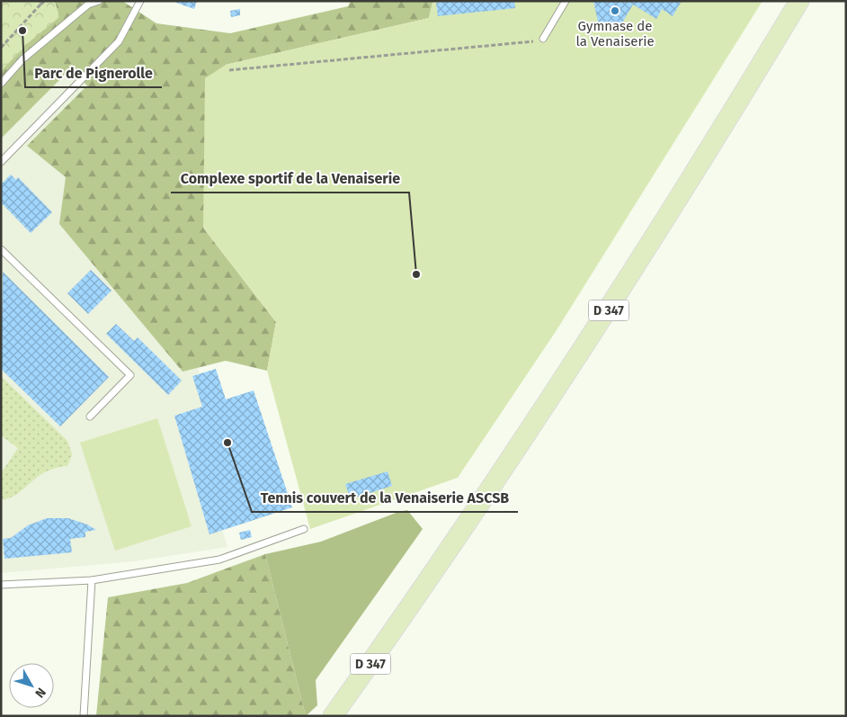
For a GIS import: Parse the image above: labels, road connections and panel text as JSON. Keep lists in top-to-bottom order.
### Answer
{
  "streets": {
    "main road": ["D 347"]
  },
  "places": [
    "Gymnase de la Venaiserie",
    "Parc de Pignerolle",
    "Complexe sportif de la Venaiserie",
    "Tennis couvert de la Venaiserie ASCSB"
  ],
  "north": "bottom right"
}
